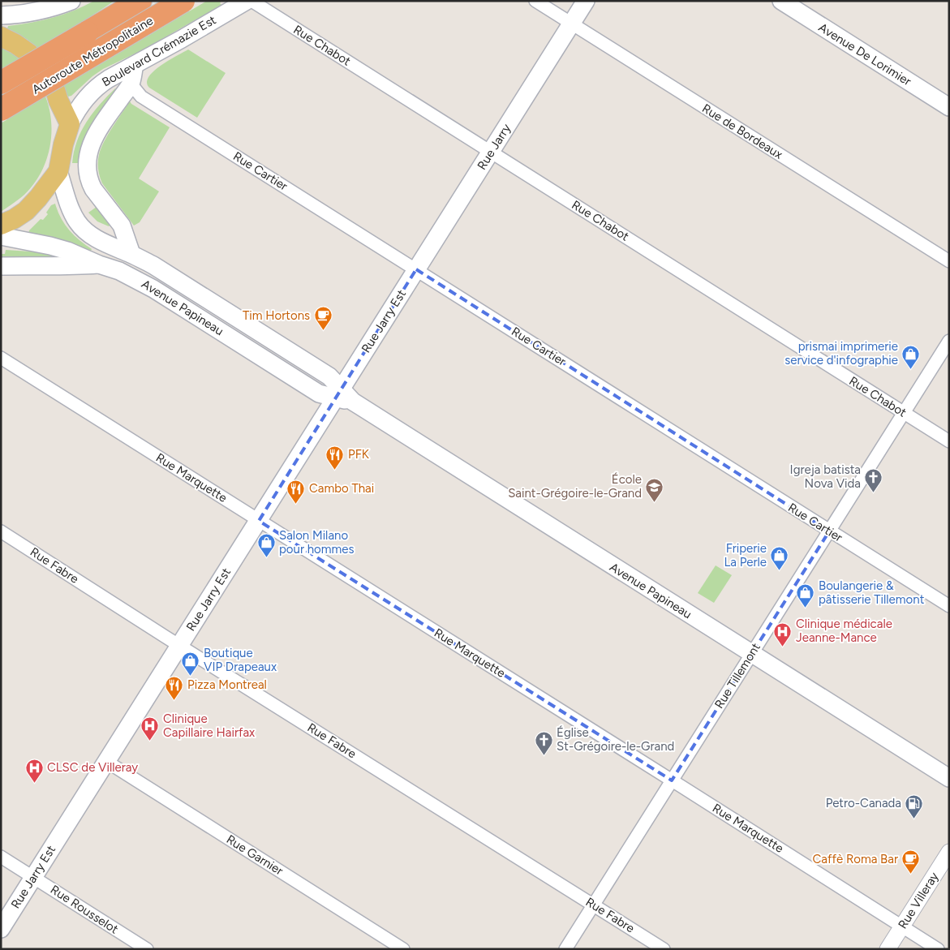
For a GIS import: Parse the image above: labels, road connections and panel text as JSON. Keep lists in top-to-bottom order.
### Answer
{
  "streets": {
    "highway": ["Autoroute Métropolitaine"],
    "main road": [
      "Boulevard Crémazie Est",
      "Avenue De Lorimier",
      "Rue Jarry",
      "Avenue Papineau",
      "Rue Jarry Est"
    ],
    "street": [
      "Rue Chabot",
      "Rue de Bordeaux",
      "Rue Cartier",
      "Rue Marquette",
      "Rue Fabre",
      "Rue Tillemont",
      "Rue Garnier",
      "Rue Villeray",
      "Rue Rousselot"
    ]
  },
  "crossings": [
    ["Rue Chabot", "Rue Jarry"],
    ["Rue Chabot", "Rue Tillemont"],
    ["Boulevard Crémazie Est", "Avenue Papineau"],
    ["Rue de Bordeaux", "Rue Jarry"],
    ["Rue Jarry", "Rue Cartier"],
    ["Rue Jarry", "Rue Jarry Est"],
    ["Rue Cartier", "Rue Jarry Est"],
    ["Rue Cartier", "Rue Tillemont"],
    ["Avenue Papineau", "Rue Jarry Est"],
    ["Avenue Papineau", "Rue Tillemont"],
    ["Rue Jarry Est", "Rue Marquette"],
    ["Rue Jarry Est", "Rue Fabre"],
    ["Rue Jarry Est", "Rue Garnier"],
    ["Rue Jarry Est", "Rue Rousselot"],
    ["Rue Marquette", "Rue Tillemont"],
    ["Rue Marquette", "Rue Villeray"],
    ["Rue Fabre", "Rue Tillemont"]
  ],
  "places": {
    "cafe": ["Tim Hortons", "Caffè Roma Bar"],
    "shop": [
      "prismai imprimerie service d'infographie",
      "Salon Milano pour hommes",
      "Friperie La Perle",
      "Boulangerie & pâtisserie Tillemont",
      "Boutique VIP Drapeaux"
    ],
    "restaurant": ["PFK", "Cambo Thai", "Pizza Montreal"],
    "church": ["Igreja batista Nova Vida", "Église St-Grégoire-le-Grand"],
    "school or university": ["École Saint-Grégoire-le-Grand"],
    "hospital": ["Clinique médicale Jeanne-Mance", "Clinique Capillaire Hairfax", "CLSC de Villeray"],
    "fuel station": ["Petro-Canada"]
  }
}
